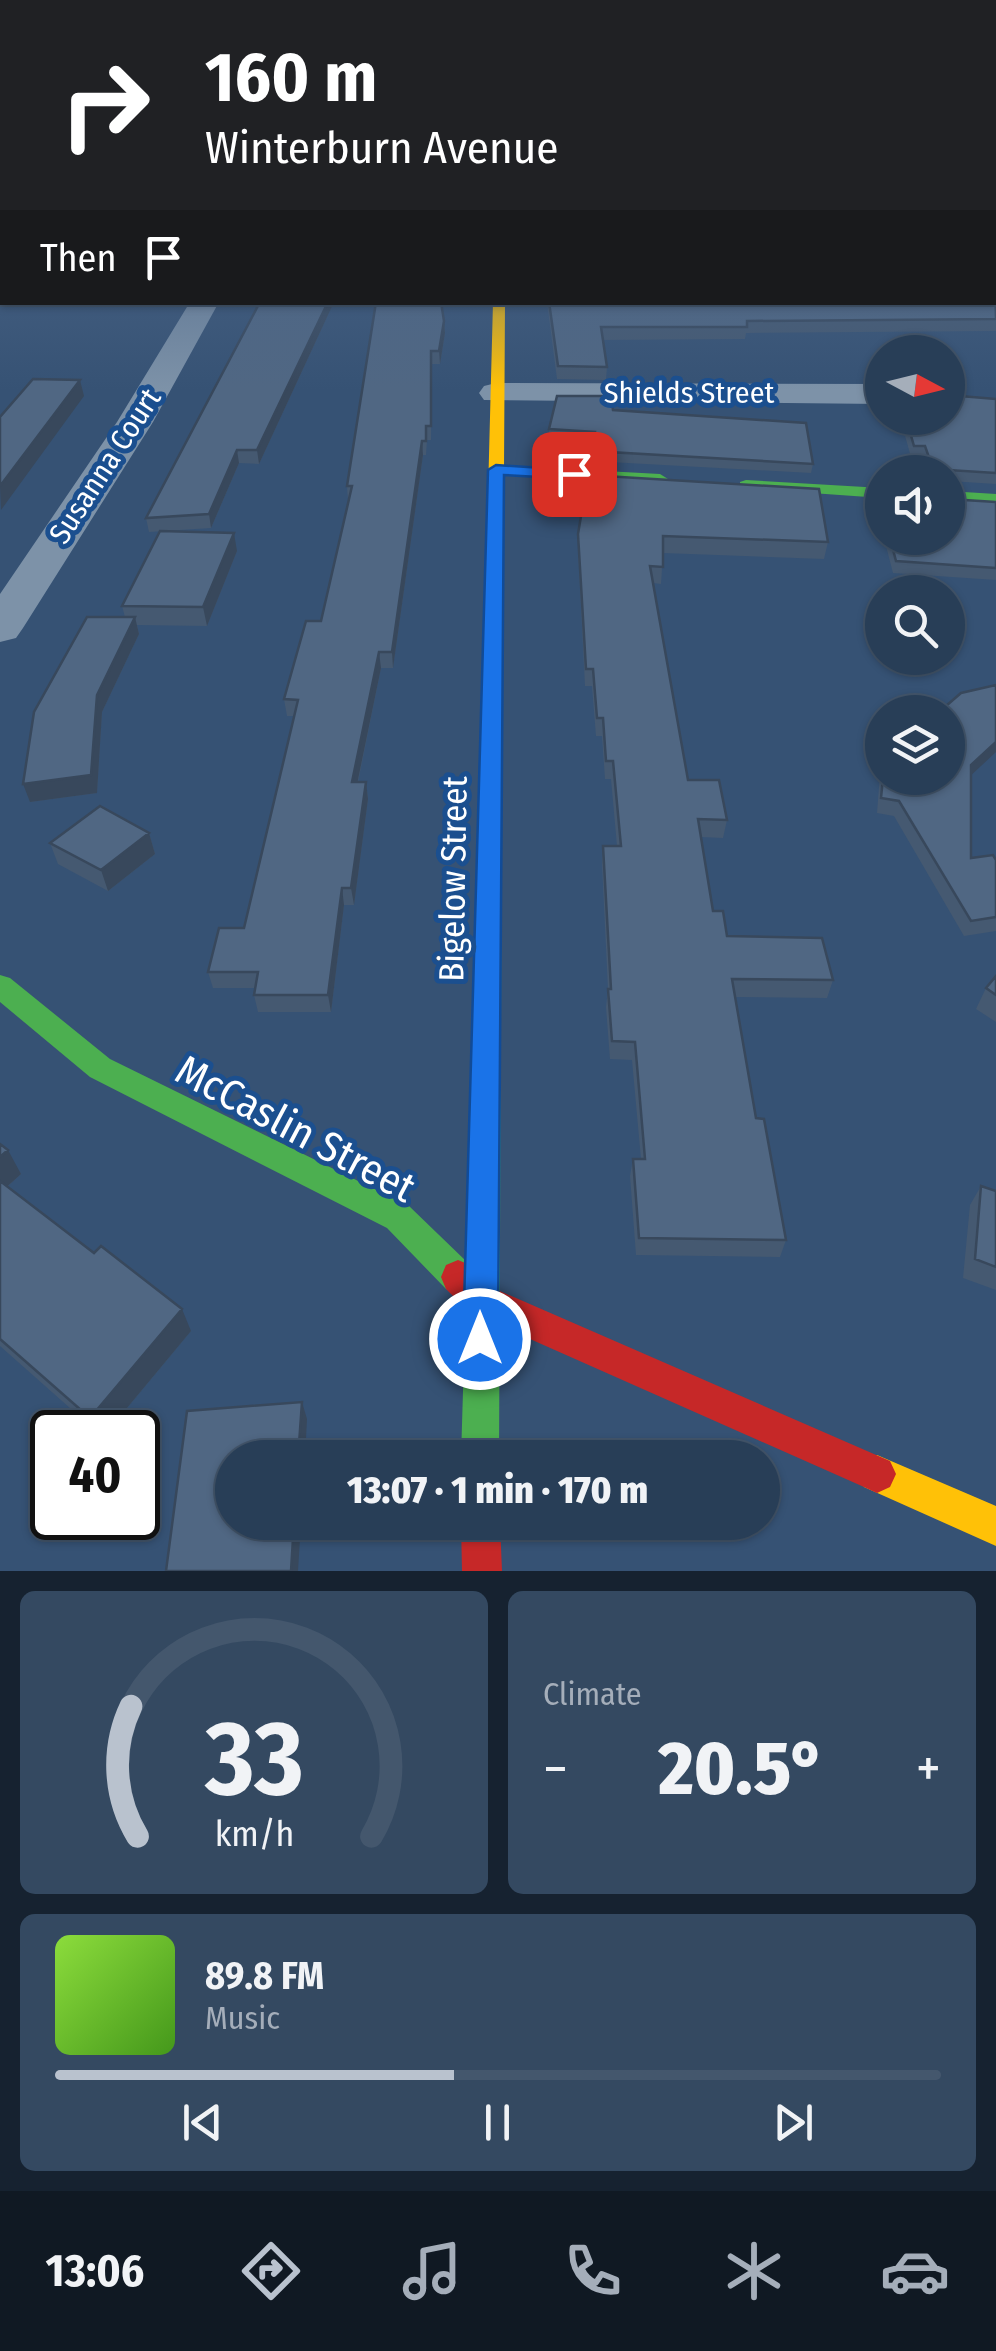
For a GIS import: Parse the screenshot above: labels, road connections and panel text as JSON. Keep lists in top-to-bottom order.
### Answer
{
  "streets": {
    "street": [
      "Shields Street",
      "Susanna Court",
      "Bigelow Street",
      "McCaslin Street"
    ]
  },
  "crossings": [
    ["Shields Street", "Bigelow Street"],
    ["Bigelow Street", "McCaslin Street"]
  ],
  "north": "right",
  "page": {
    "turn": ["160 m", "Winterburn Avenue"],
    "then": "Then",
    "limit": "40",
    "trip": "13:07 · 1 min · 170 m",
    "tile": "Climate",
    "heat": ["−", "20.5°", "+"],
    "song": ["89.8 FM", "Music"],
    "tabs": "13:06",
    "gauge": ["33", "km/h"]
  }
}
